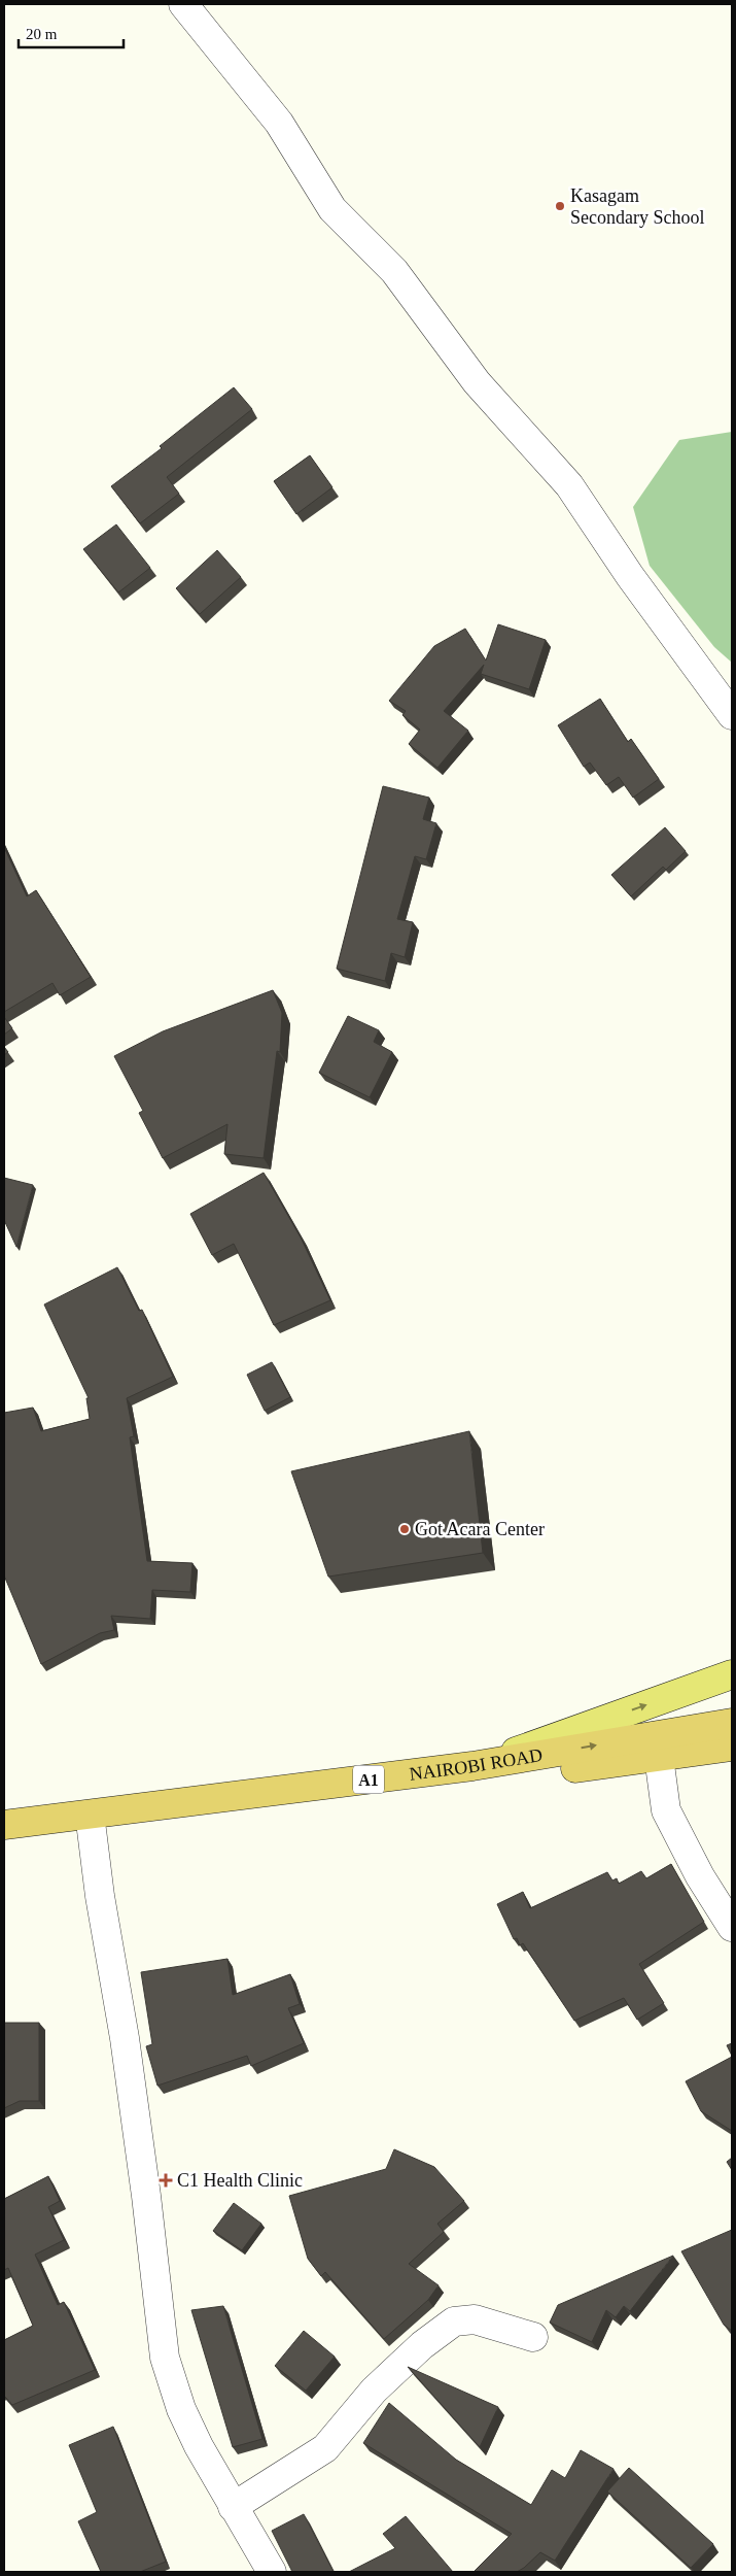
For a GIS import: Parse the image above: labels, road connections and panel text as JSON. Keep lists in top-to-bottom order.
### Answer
{
  "streets": {
    "highway": ["NAIROBI ROAD", "A1"]
  },
  "places": {
    "other": ["Kasagam Secondary School", "Got Acara Center"],
    "health": ["C1 Health Clinic"]
  },
  "scale_bar": "20 m"
}
